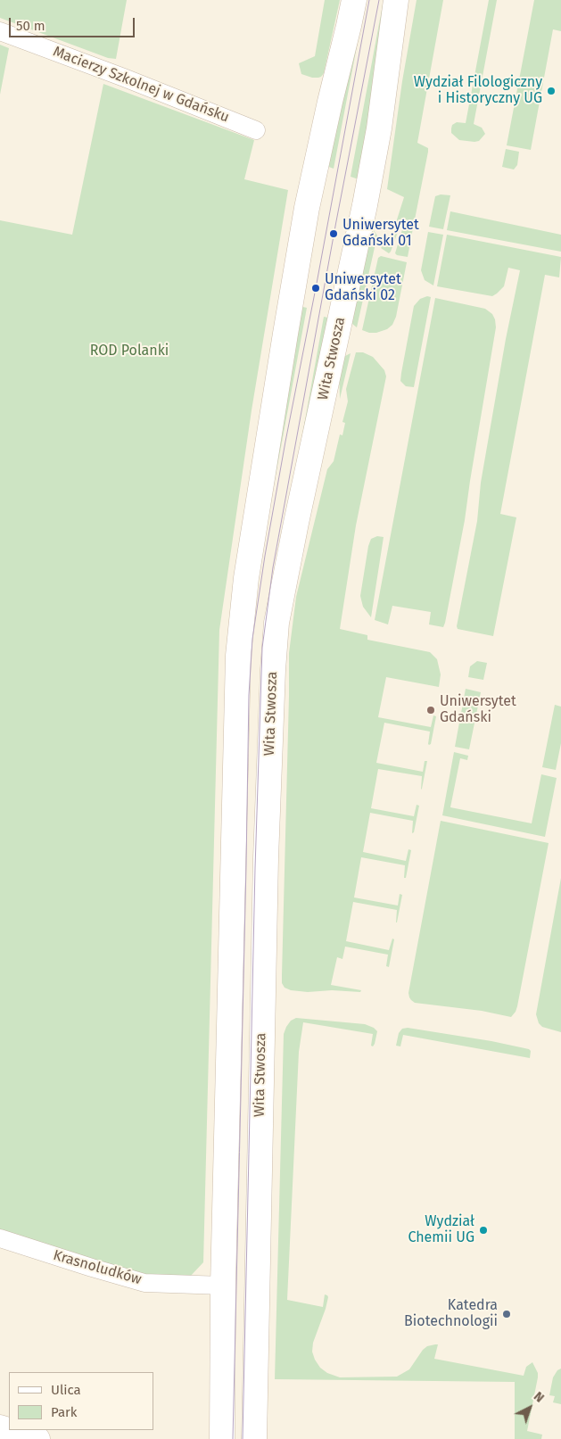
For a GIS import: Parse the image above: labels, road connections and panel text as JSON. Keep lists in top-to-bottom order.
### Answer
{
  "streets": {
    "street": ["Macierzy Szkolnej w Gdańsku", "Wita Stwosza", "Krasnoludków"]
  },
  "parks": ["ROD Polanki"],
  "places": [
    "Wydział Filologiczny i Historyczny UG",
    "Uniwersytet Gdański 01",
    "Uniwersytet Gdański 02",
    "Uniwersytet Gdański",
    "Wydział Chemii UG",
    "Katedra Biotechnologii"
  ],
  "legend": ["Ulica", "Park"],
  "scale_bar": "50 m",
  "north": "top right"
}
